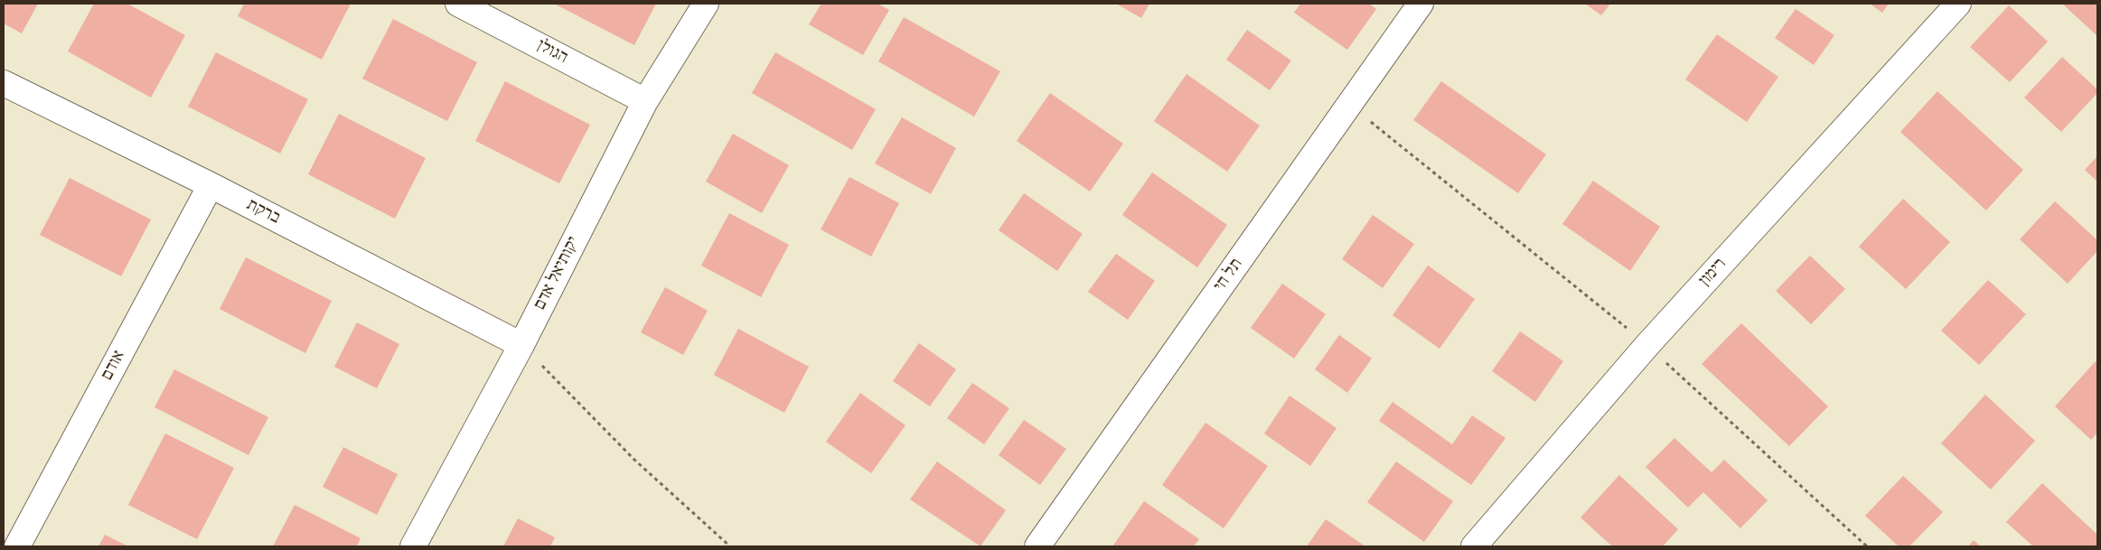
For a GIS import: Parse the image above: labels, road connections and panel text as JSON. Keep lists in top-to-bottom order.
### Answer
{
  "streets": {
    "street": [
      "הגולן",
      "ברקת",
      "רימון",
      "יקותיאל אדם",
      "תל חי",
      "אודם"
    ]
  },
  "crossings": [
    ["הגולן", "יקותיאל אדם"],
    ["ברקת", "יקותיאל אדם"],
    ["ברקת", "אודם"]
  ]
}
